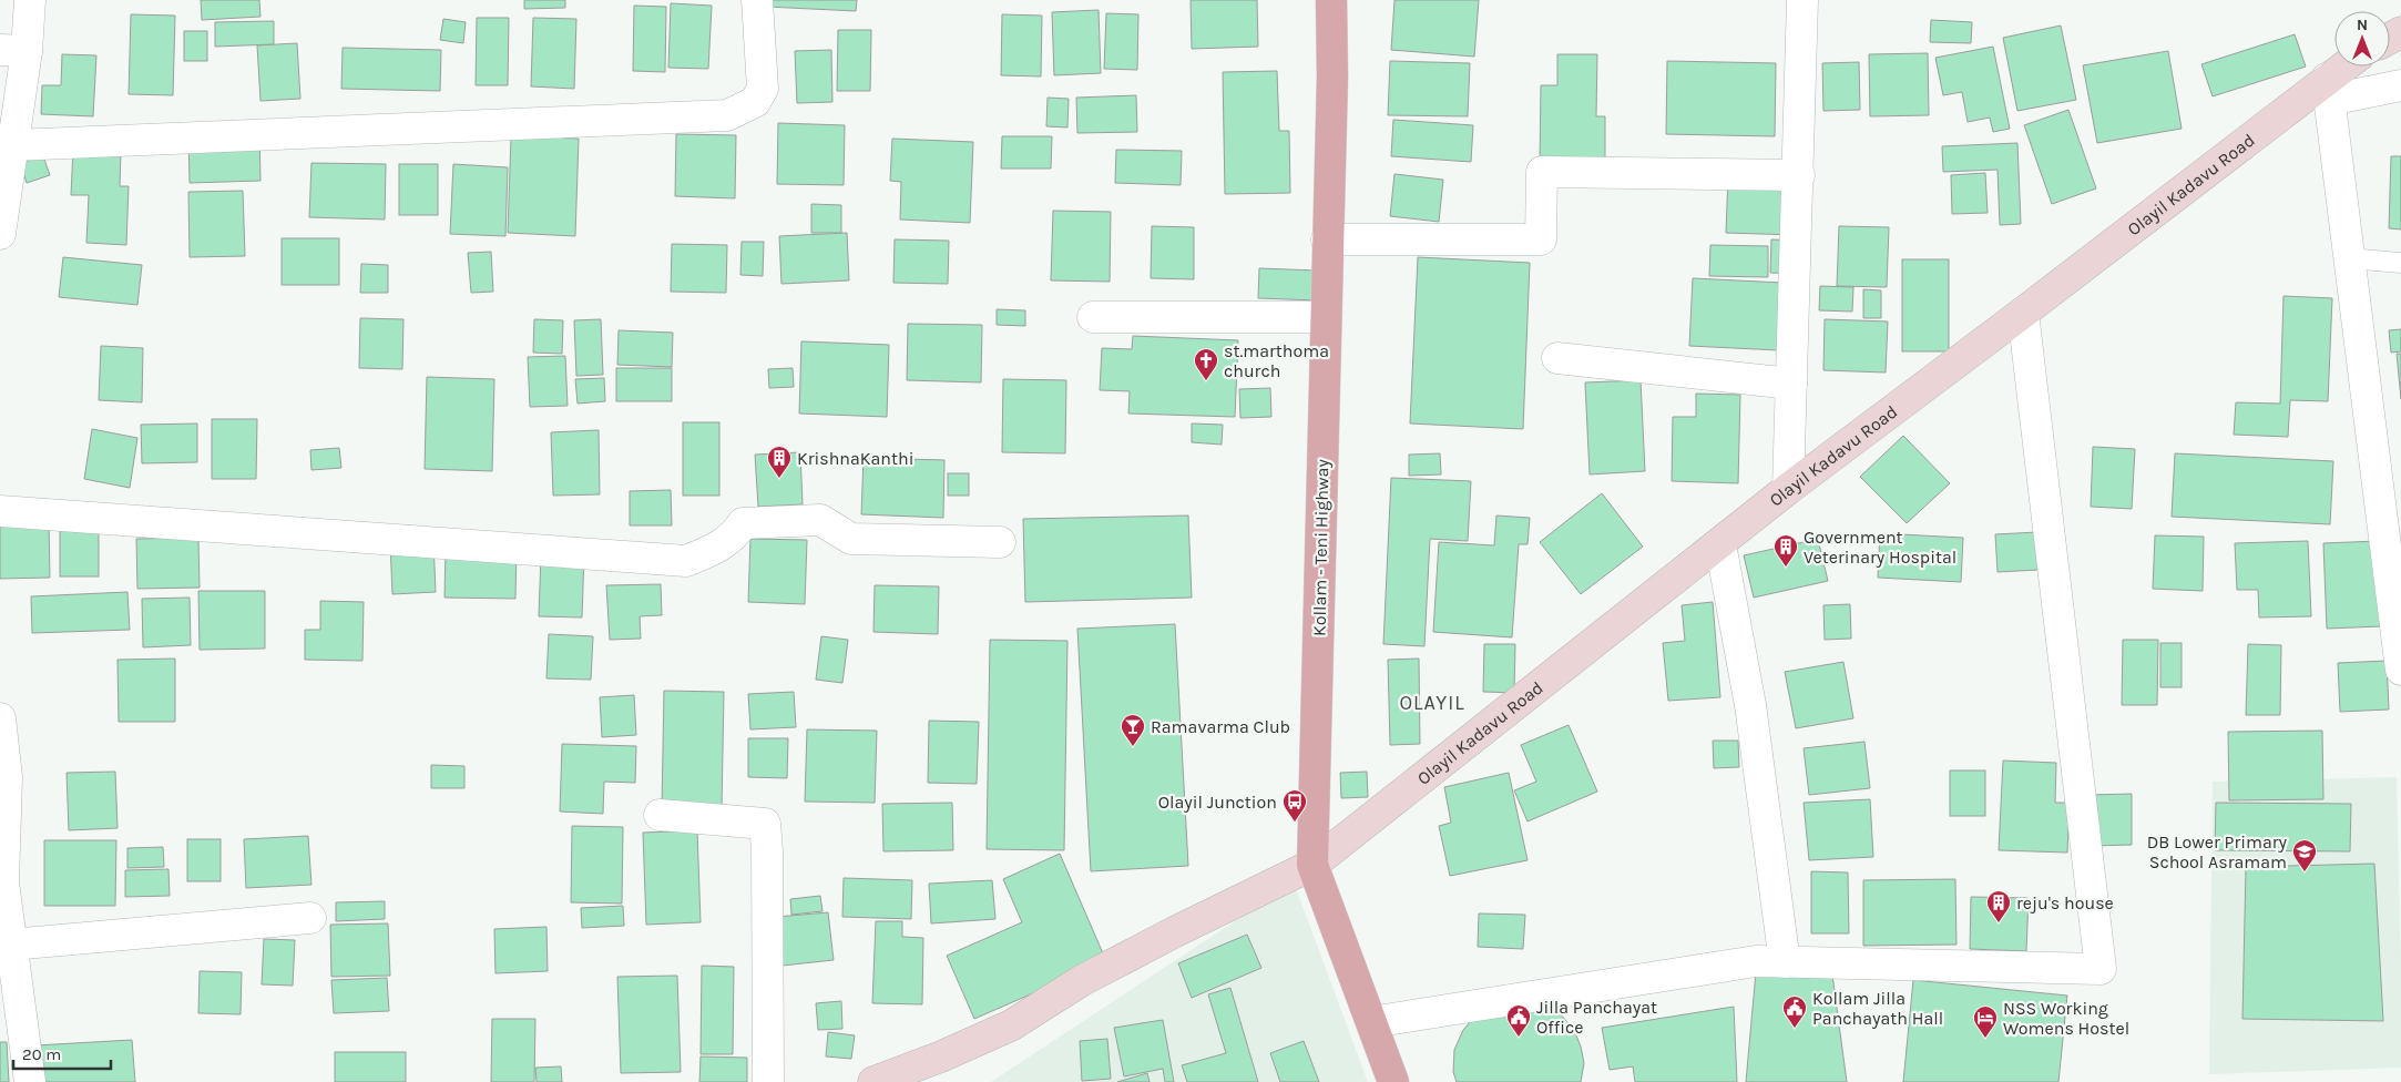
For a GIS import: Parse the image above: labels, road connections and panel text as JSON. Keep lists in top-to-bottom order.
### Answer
{
  "streets": {
    "main road": ["Kollam - Teni Highway"],
    "street": ["Olayil Kadavu Road"]
  },
  "crossings": [
    ["Olayil Kadavu Road", "Kollam - Teni Highway"]
  ],
  "districts": ["OLAYIL"],
  "places": {
    "church": ["st.marthoma church"],
    "building": ["KrishnaKanthi", "Government Veterinary Hospital", "reju's house"],
    "bar": ["Ramavarma Club"],
    "bus stop": ["Olayil Junction"],
    "school or university": ["DB Lower Primary School Asramam"],
    "public building": ["Kollam Jilla Panchayath Hall", "Jilla Panchayat Office"],
    "hotel": ["NSS Working Womens Hostel"]
  },
  "scale_bar": "20 m",
  "north": "top"
}
